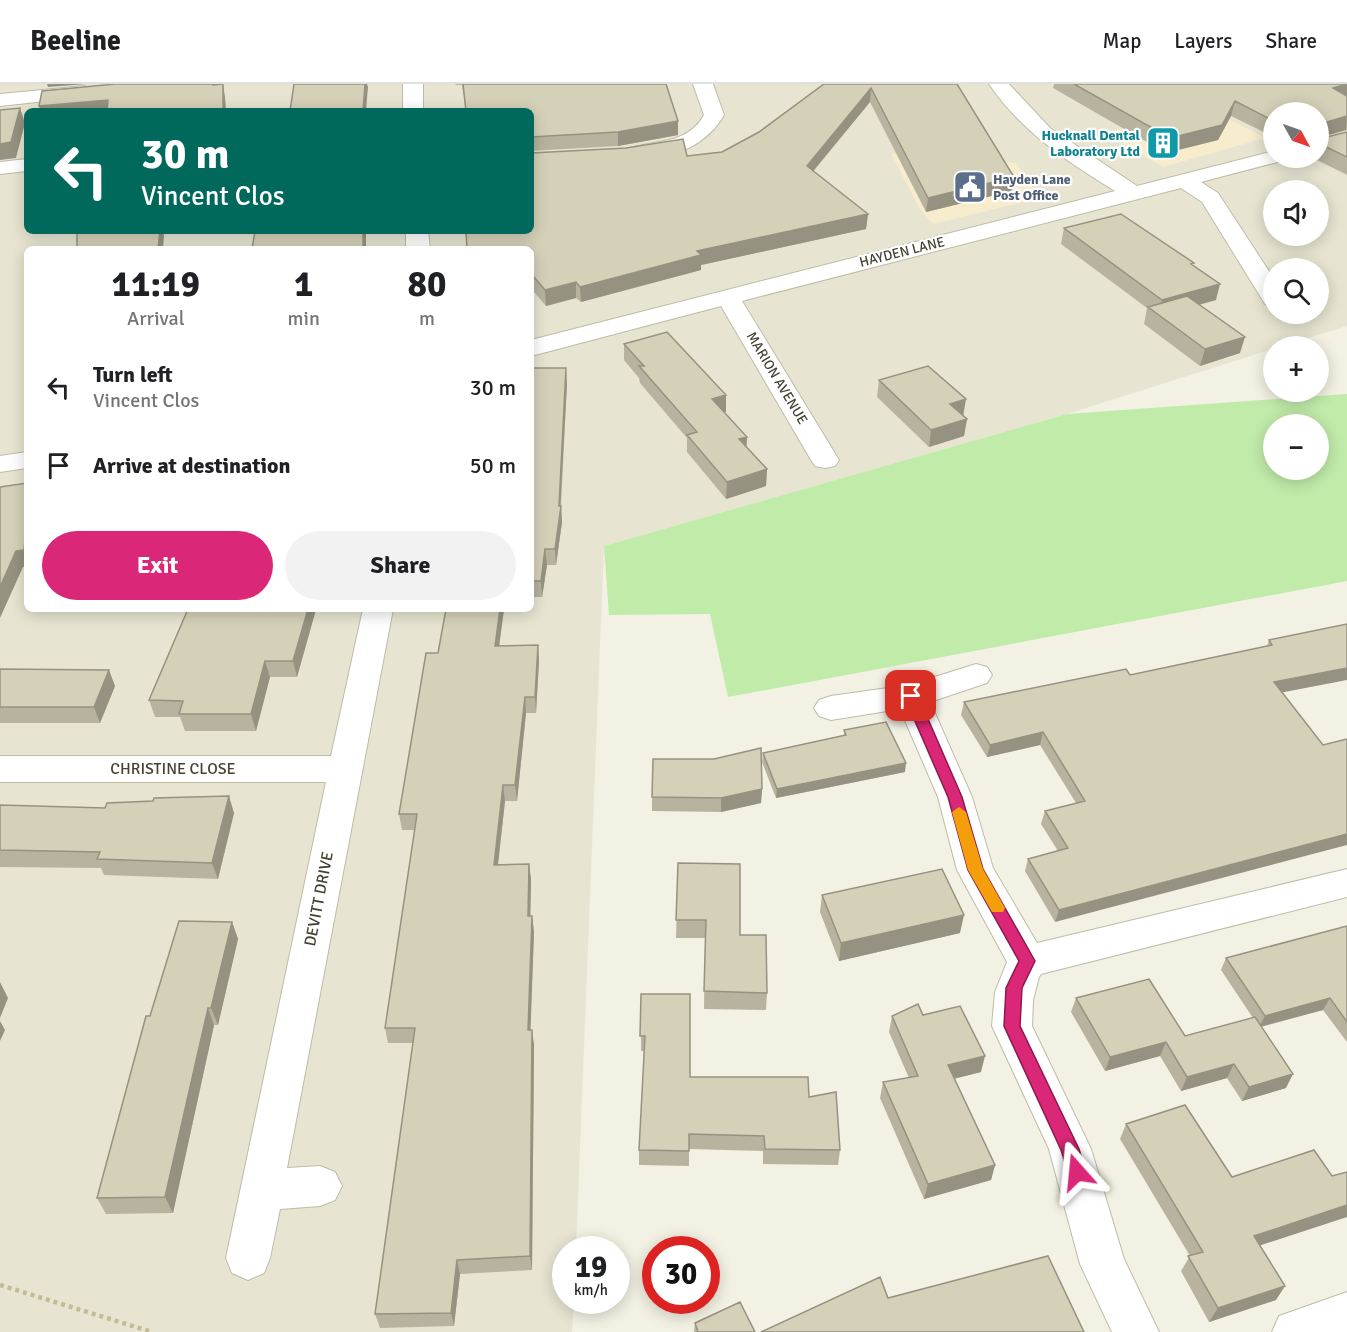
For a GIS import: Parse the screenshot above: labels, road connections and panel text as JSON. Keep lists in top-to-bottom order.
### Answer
{
  "streets": {
    "street": [
      "HAYDEN LANE",
      "MARION AVENUE",
      "CHRISTINE CLOSE",
      "DEVITT DRIVE"
    ]
  },
  "crossings": [
    ["HAYDEN LANE", "MARION AVENUE"],
    ["CHRISTINE CLOSE", "DEVITT DRIVE"]
  ],
  "places": {
    "building": ["Hucknall Dental Laboratory Ltd"],
    "public building": ["Hayden Lane Post Office"]
  },
  "north": "bottom right",
  "page": {
    "header": "Beeline",
    "nav": ["Map", "Layers", "Share"],
    "map_buttons": ["+", "−"],
    "turn": ["30 m", "Vincent Clos"],
    "eta": [
      "11:19",
      "Arrival",
      "1",
      "min",
      "80",
      "m"
    ],
    "list": [
      {
        "name": "Turn left",
        "note": "Vincent Clos",
        "value": "30 m"
      },
      {
        "name": "Arrive at destination",
        "value": "50 m"
      }
    ],
    "buttons": ["Exit", "Share"],
    "speed": "19 km/h",
    "limit": "30"
  }
}
